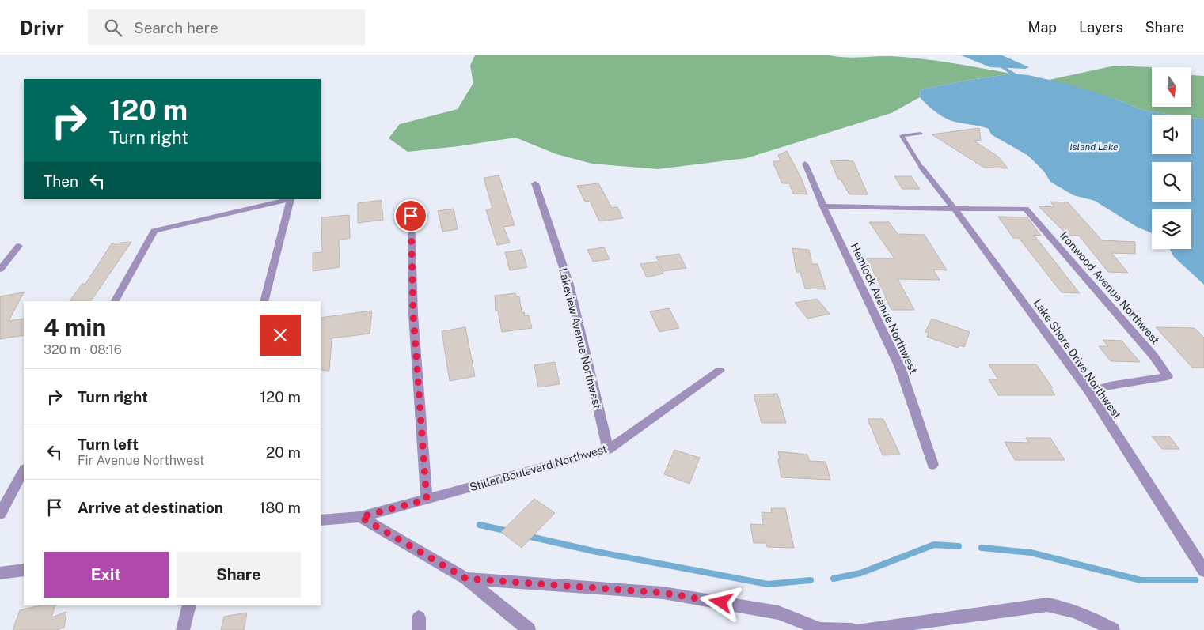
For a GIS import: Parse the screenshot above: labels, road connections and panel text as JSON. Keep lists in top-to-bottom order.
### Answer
{
  "streets": {
    "street": [
      "Ironwood Avenue Northwest",
      "Hemlock Avenue Northwest",
      "Lakeview Avenue Northwest",
      "Lake Shore Drive Northwest",
      "Stiller Boulevard Northwest"
    ]
  },
  "crossings": [
    ["Ironwood Avenue Northwest", "Lake Shore Drive Northwest"],
    ["Lakeview Avenue Northwest", "Stiller Boulevard Northwest"]
  ],
  "water": ["Island Lake"],
  "north": "bottom",
  "page": {
    "header": "Drivr",
    "search": "Search here",
    "nav": ["Map", "Layers", "Share"],
    "turn": ["120 m", "Turn right"],
    "then": "Then",
    "heading": ["4 min", "320 m · 08:16"],
    "list": [
      {
        "name": "Turn right",
        "value": "120 m"
      },
      {
        "name": "Turn left",
        "note": "Fir Avenue Northwest",
        "value": "20 m"
      },
      {
        "name": "Arrive at destination",
        "value": "180 m"
      }
    ],
    "buttons": ["Exit", "Share"]
  }
}
